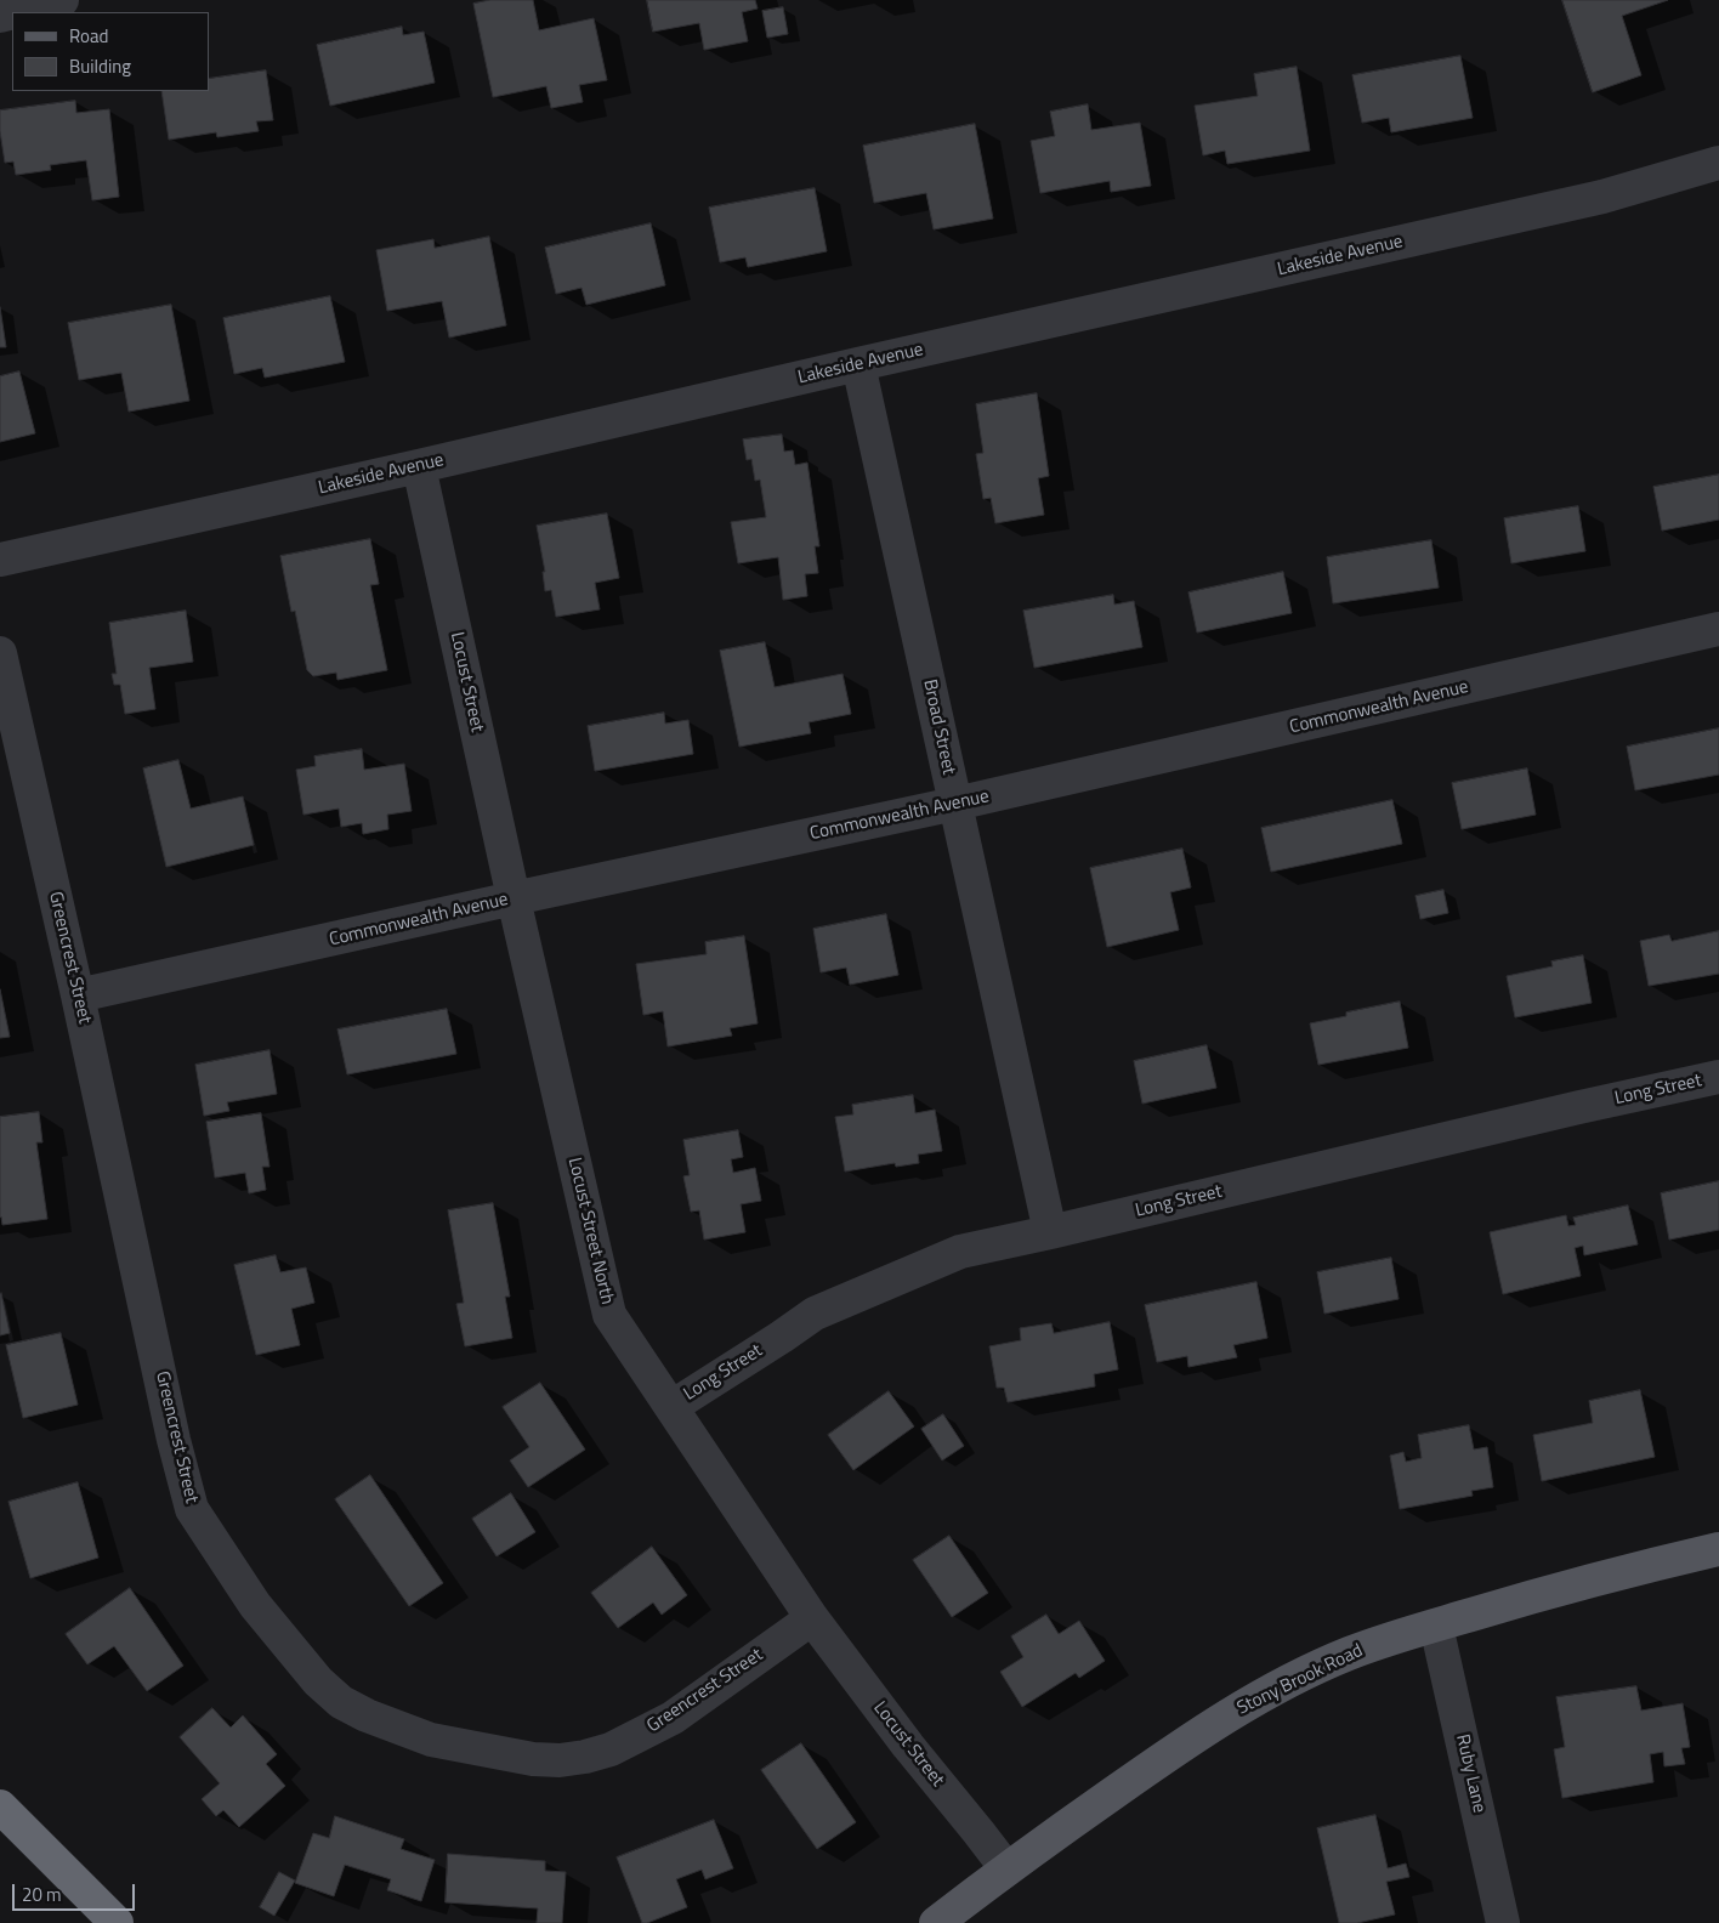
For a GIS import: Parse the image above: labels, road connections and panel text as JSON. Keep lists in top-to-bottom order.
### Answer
{
  "streets": {
    "main road": ["Stony Brook Road"],
    "street": [
      "Lakeside Avenue",
      "Locust Street",
      "Commonwealth Avenue",
      "Broad Street",
      "Greencrest Street",
      "Long Street",
      "Locust Street North",
      "Ruby Lane"
    ]
  },
  "crossings": [
    ["Lakeside Avenue", "Locust Street"],
    ["Lakeside Avenue", "Broad Street"],
    ["Locust Street", "Commonwealth Avenue"],
    ["Locust Street", "Greencrest Street"],
    ["Locust Street", "Locust Street North"],
    ["Locust Street", "Stony Brook Road"],
    ["Commonwealth Avenue", "Broad Street"],
    ["Commonwealth Avenue", "Greencrest Street"],
    ["Commonwealth Avenue", "Locust Street North"],
    ["Broad Street", "Long Street"],
    ["Greencrest Street", "Locust Street North"],
    ["Long Street", "Locust Street North"],
    ["Stony Brook Road", "Ruby Lane"]
  ],
  "legend": ["Road", "Building"],
  "scale_bar": "20 m"
}
